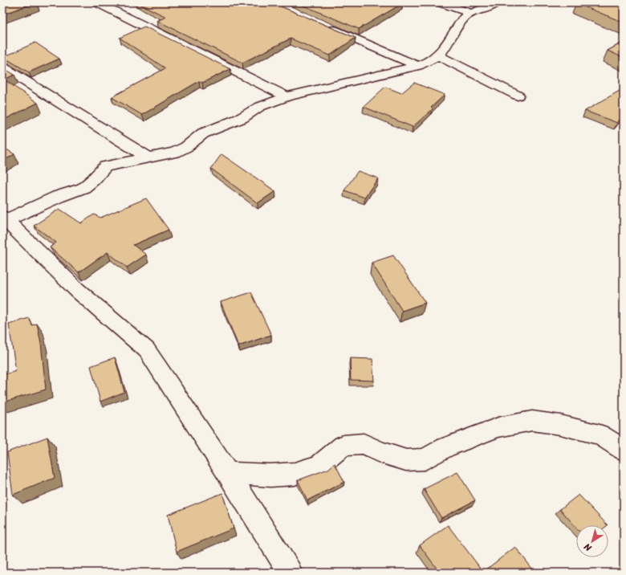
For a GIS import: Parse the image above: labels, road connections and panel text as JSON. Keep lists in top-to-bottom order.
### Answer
{
  "north": "bottom left"
}
